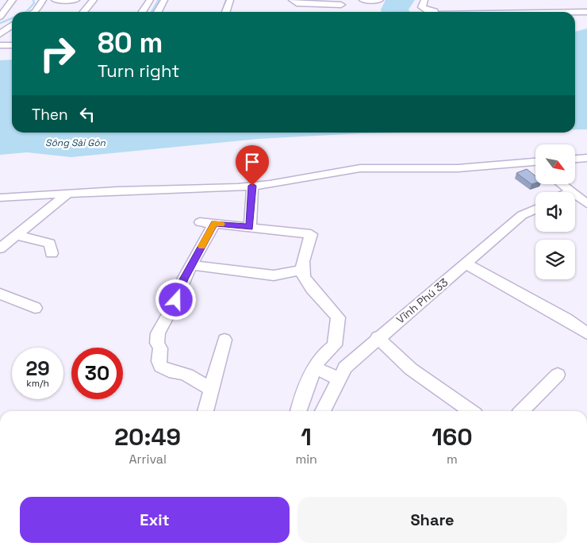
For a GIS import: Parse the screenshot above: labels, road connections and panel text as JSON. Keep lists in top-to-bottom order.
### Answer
{
  "streets": {
    "street": ["Vĩnh Phú 33"]
  },
  "water": ["Sông Sài Gòn"],
  "north": "bottom right",
  "page": {
    "turn": ["80 m", "Turn right"],
    "then": "Then",
    "speed": "29 km/h",
    "limit": "30",
    "eta": [
      "20:49",
      "Arrival",
      "1",
      "min",
      "160",
      "m"
    ],
    "buttons": ["Exit", "Share"]
  }
}
